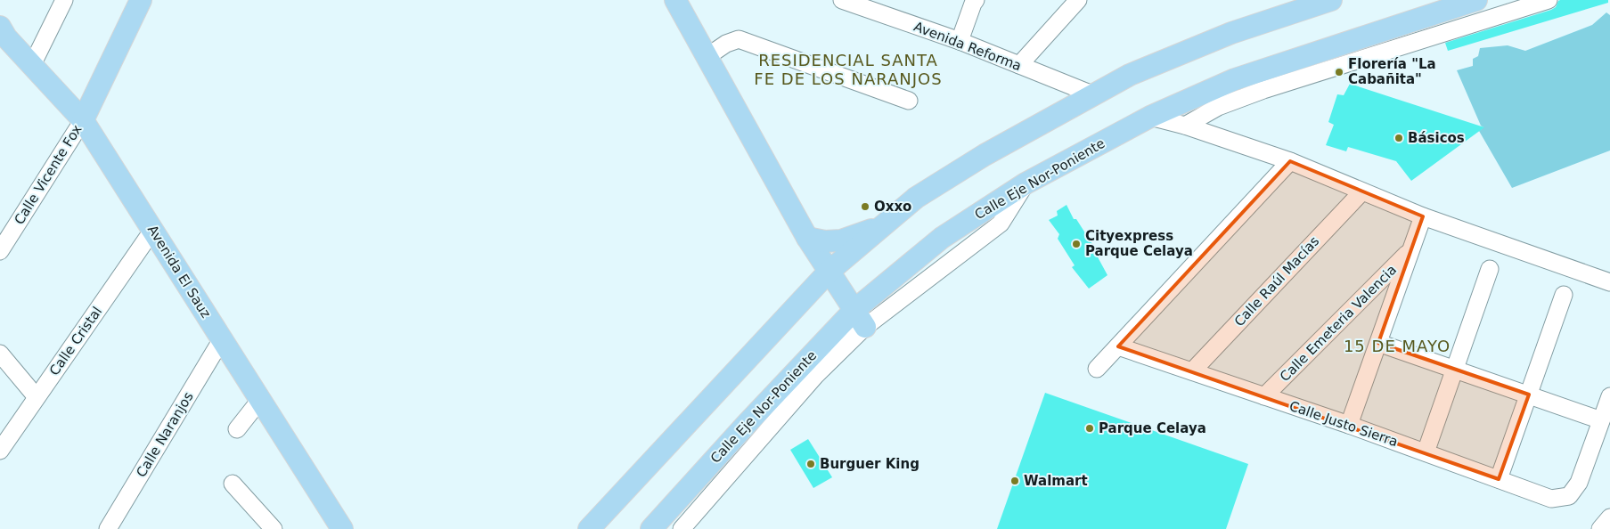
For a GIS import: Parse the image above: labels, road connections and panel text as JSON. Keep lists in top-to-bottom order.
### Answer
{
  "streets": {
    "main road": ["Calle Eje Nor-Poniente", "Avenida El Sauz"],
    "street": [
      "Avenida Reforma",
      "Calle Vicente Fox",
      "Calle Raúl Macías",
      "Calle Emeteria Valencia",
      "Calle Cristal",
      "Calle Justo Sierra",
      "Calle Naranjos"
    ]
  },
  "crossings": [
    ["Calle Vicente Fox", "Avenida El Sauz"],
    ["Avenida El Sauz", "Calle Cristal"],
    ["Avenida El Sauz", "Calle Naranjos"],
    ["Calle Raúl Macías", "Calle Justo Sierra"],
    ["Calle Emeteria Valencia", "Calle Justo Sierra"]
  ],
  "districts": ["RESIDENCIAL SANTA FE DE LOS NARANJOS", "15 DE MAYO"],
  "places": [
    "Florería \"La Cabañita\"",
    "Básicos",
    "Oxxo",
    "Cityexpress Parque Celaya",
    "Parque Celaya",
    "Burguer King",
    "Walmart"
  ]
}
